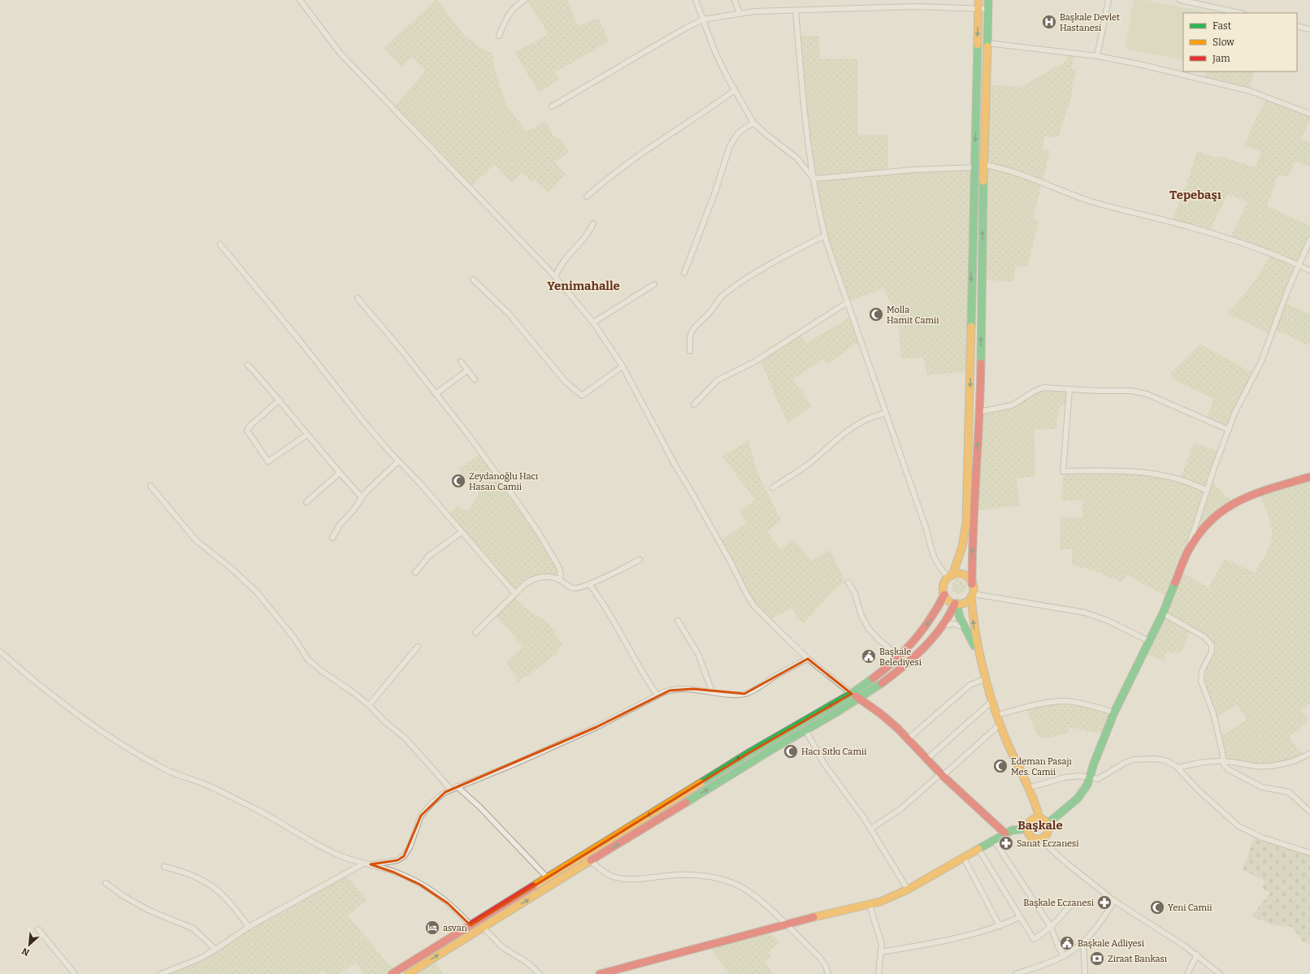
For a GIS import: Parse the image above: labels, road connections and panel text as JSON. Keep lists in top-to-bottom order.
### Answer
{
  "districts": ["Tepebaşı", "Yenimahalle", "Başkale"],
  "places": {
    "hospital": ["Başkale Devlet Hastanesi"],
    "mosque": [
      "Molla Hamit Camii",
      "Zeydanoğlu Hacı Hasan Camii",
      "Hacı Sıtkı Camii",
      "Edeman Pasajı Mes. Camii",
      "Yeni Camii"
    ],
    "public building": ["Başkale Belediyesi", "Başkale Adliyesi"],
    "pharmacy": ["Sanat Eczanesi", "Başkale Eczanesi"],
    "hotel": ["asvan"],
    "bank": ["Ziraat Bankası"]
  },
  "legend": ["Fast", "Slow", "Jam"],
  "north": "bottom left"
}
